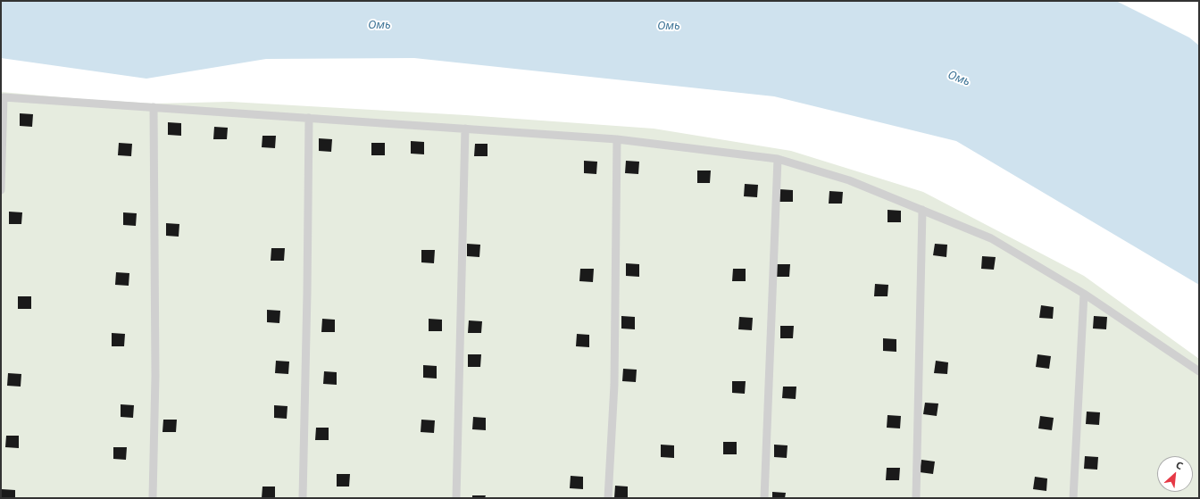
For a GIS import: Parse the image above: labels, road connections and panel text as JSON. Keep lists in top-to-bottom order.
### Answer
{
  "water": ["Омь"],
  "north": "top right"
}
